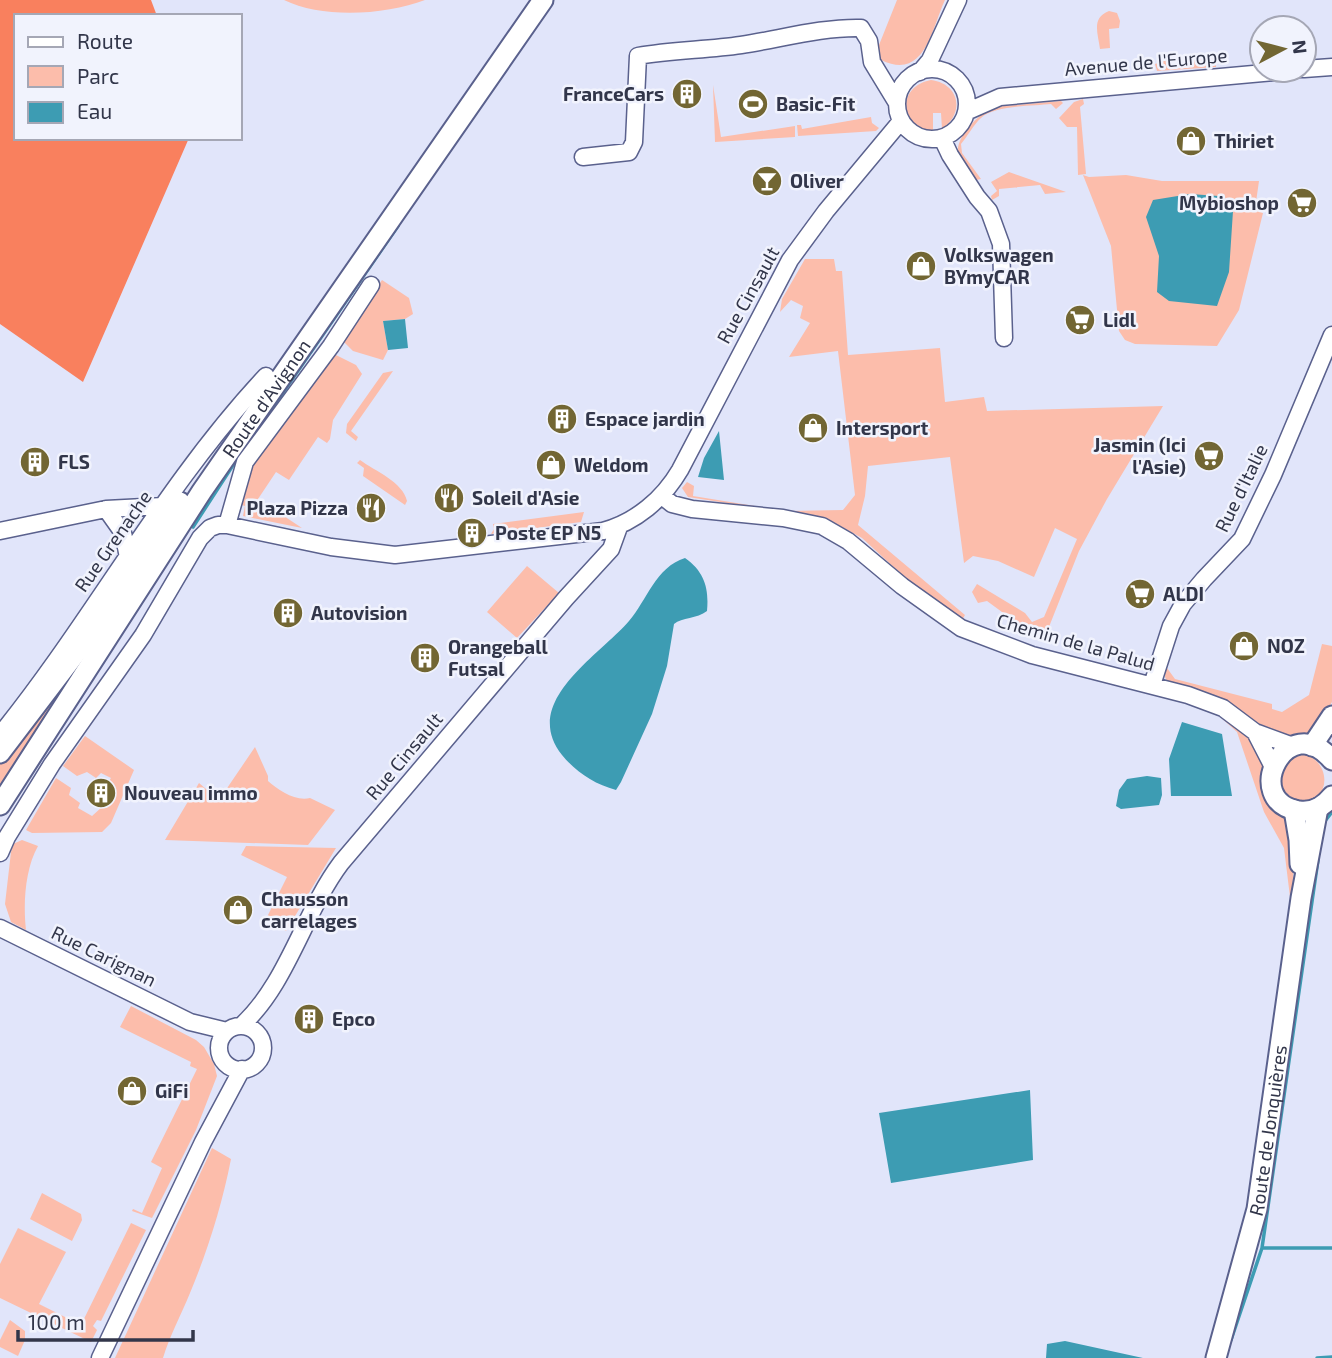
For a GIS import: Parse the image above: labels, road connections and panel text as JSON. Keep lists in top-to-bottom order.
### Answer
{
  "streets": {
    "main road": ["Route d'Avignon", "Route de Jonquières"],
    "street": [
      "Avenue de l'Europe",
      "Rue Cinsault",
      "Rue d'Italie",
      "Rue Grenache",
      "Chemin de la Palud",
      "Rue Carignan"
    ]
  },
  "crossings": [
    ["Avenue de l'Europe", "Rue Cinsault"],
    ["Rue Cinsault", "Chemin de la Palud"],
    ["Rue Cinsault", "Rue Carignan"],
    ["Route d'Avignon", "Rue Grenache"],
    ["Rue d'Italie", "Chemin de la Palud"]
  ],
  "places": {
    "building": [
      "FranceCars",
      "Espace jardin",
      "FLS",
      "Poste EP N5",
      "Autovision",
      "Orangeball Futsal",
      "Nouveau immo",
      "Epco"
    ],
    "sports": ["Basic-Fit"],
    "shop": [
      "Thiriet",
      "Volkswagen BYmyCAR",
      "Intersport",
      "Weldom",
      "NOZ",
      "Chausson carrelages",
      "GiFi"
    ],
    "bar": ["Oliver"],
    "supermarket": [
      "Mybioshop",
      "Lidl",
      "Jasmin (Ici l'Asie)",
      "ALDI"
    ],
    "restaurant": ["Soleil d'Asie", "Plaza Pizza"]
  },
  "legend": ["Route", "Parc", "Eau"],
  "scale_bar": "100 m",
  "north": "right"
}
